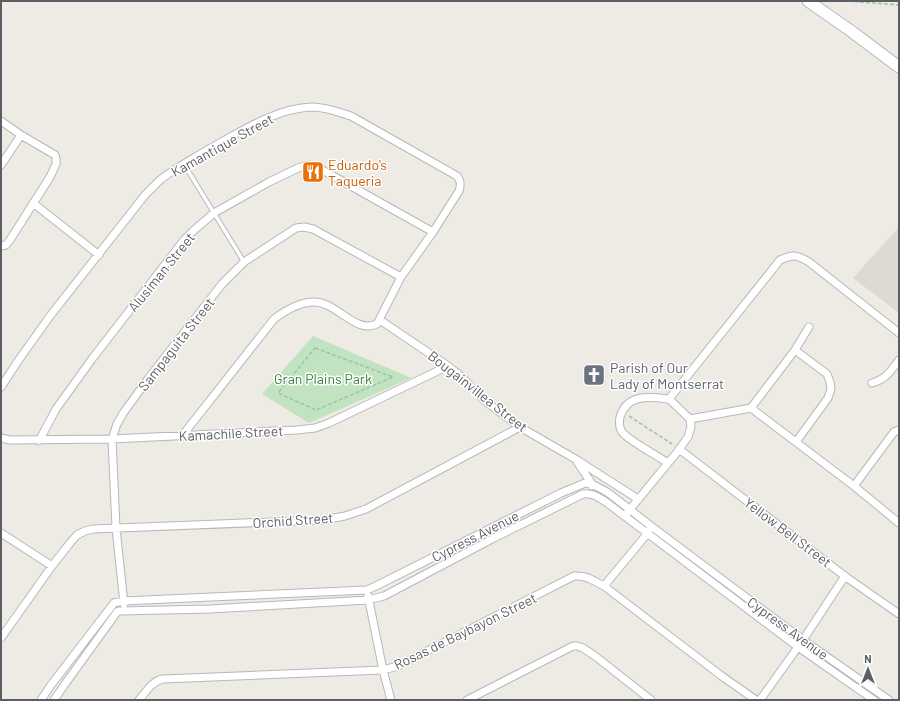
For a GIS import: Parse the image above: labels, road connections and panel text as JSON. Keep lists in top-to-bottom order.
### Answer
{
  "streets": {
    "street": [
      "Kamantique Street",
      "Alusiman Street",
      "Sampaguita Street",
      "Bougainvillea Street",
      "Kamachile Street",
      "Orchid Street",
      "Yellow Bell Street",
      "Cypress Avenue",
      "Rosas de Baybayon Street"
    ]
  },
  "crossings": [
    ["Kamantique Street", "Alusiman Street"],
    ["Kamantique Street", "Sampaguita Street"],
    ["Kamantique Street", "Bougainvillea Street"],
    ["Alusiman Street", "Kamachile Street"],
    ["Sampaguita Street", "Kamachile Street"],
    ["Sampaguita Street", "Orchid Street"],
    ["Sampaguita Street", "Cypress Avenue"],
    ["Bougainvillea Street", "Kamachile Street"],
    ["Bougainvillea Street", "Orchid Street"],
    ["Bougainvillea Street", "Cypress Avenue"]
  ],
  "parks": ["Gran Plains Park"],
  "places": {
    "restaurant": ["Eduardo's Taqueria"],
    "church": ["Parish of Our Lady of Montserrat"]
  },
  "north": "top"
}
